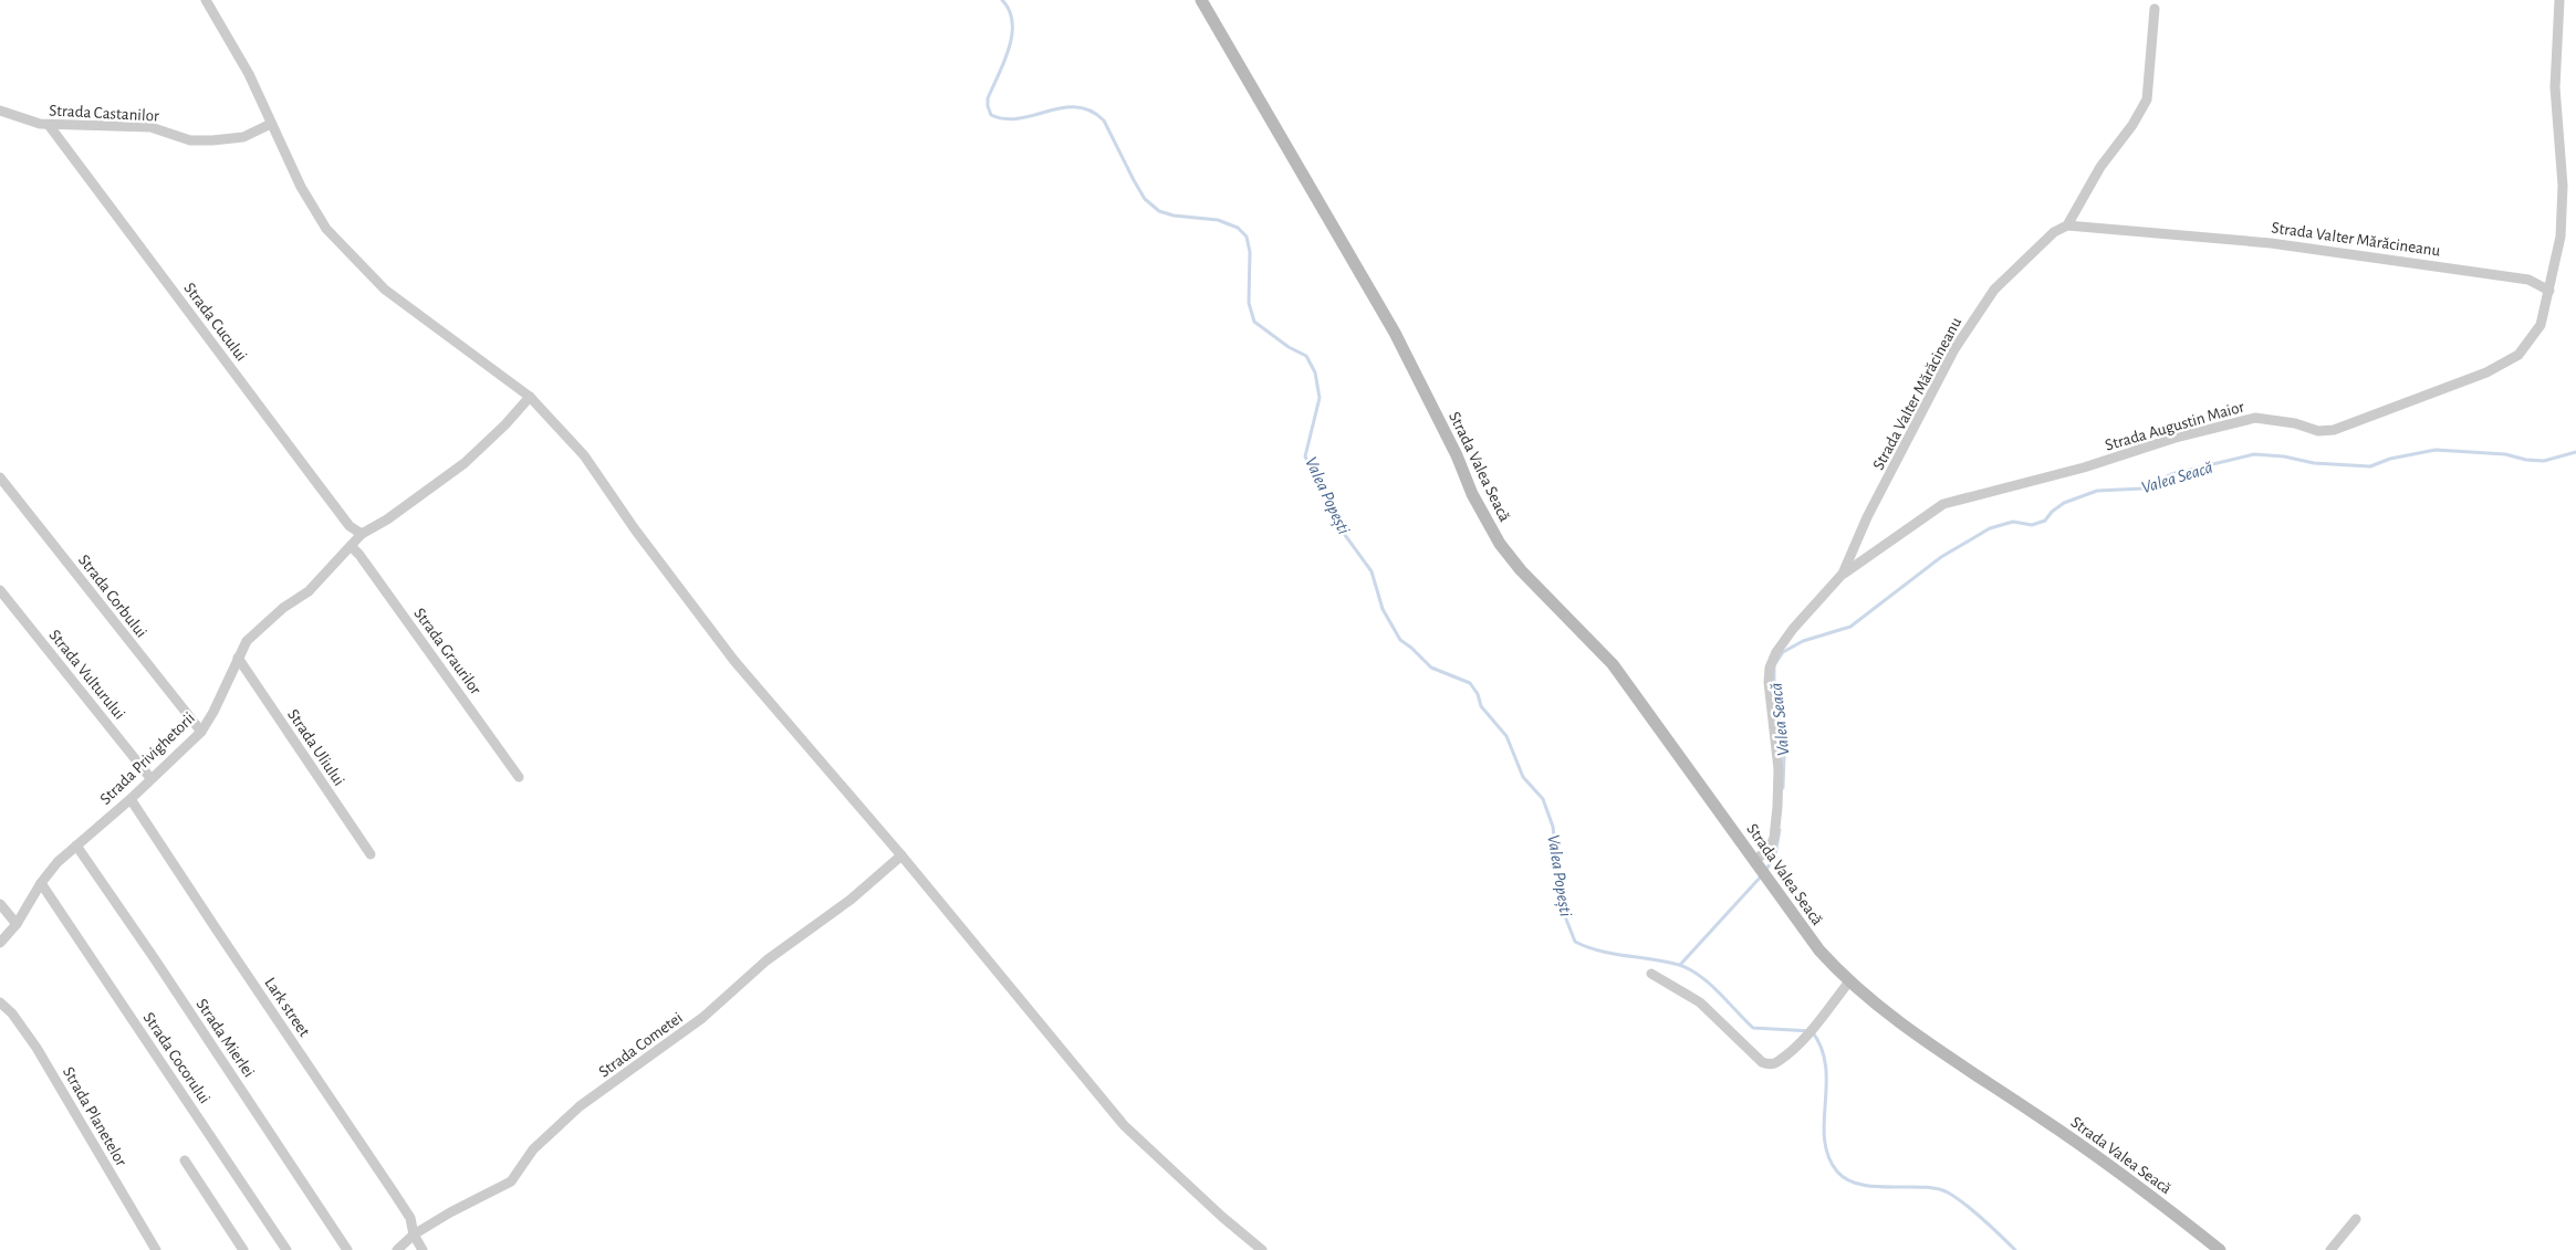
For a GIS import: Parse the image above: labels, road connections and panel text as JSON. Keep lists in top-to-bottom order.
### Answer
{
  "streets": {
    "main road": ["Strada Valea Seacă"],
    "street": [
      "Strada Castanilor",
      "Strada Valter Mărăcineanu",
      "Strada Cucului",
      "Strada Augustin Maior",
      "Strada Corbului",
      "Strada Graurilor",
      "Strada Vulturului",
      "Strada Uliului",
      "Strada Privighetorii",
      "Lark street",
      "Strada Mierlei",
      "Strada Cometei",
      "Strada Cocorului",
      "Strada Planetelor"
    ]
  },
  "crossings": [
    ["Strada Castanilor", "Strada Cucului"],
    ["Strada Valter Mărăcineanu", "Strada Augustin Maior"],
    ["Strada Valter Mărăcineanu", "Strada Valea Seacă"],
    ["Strada Cucului", "Strada Privighetorii"],
    ["Strada Corbului", "Strada Privighetorii"],
    ["Strada Graurilor", "Strada Privighetorii"],
    ["Strada Vulturului", "Strada Privighetorii"],
    ["Strada Uliului", "Strada Privighetorii"],
    ["Strada Privighetorii", "Lark street"],
    ["Strada Privighetorii", "Strada Mierlei"],
    ["Strada Privighetorii", "Strada Cocorului"],
    ["Lark street", "Strada Cometei"]
  ],
  "water": ["Valea Seacă", "Valea Popești"]
}
